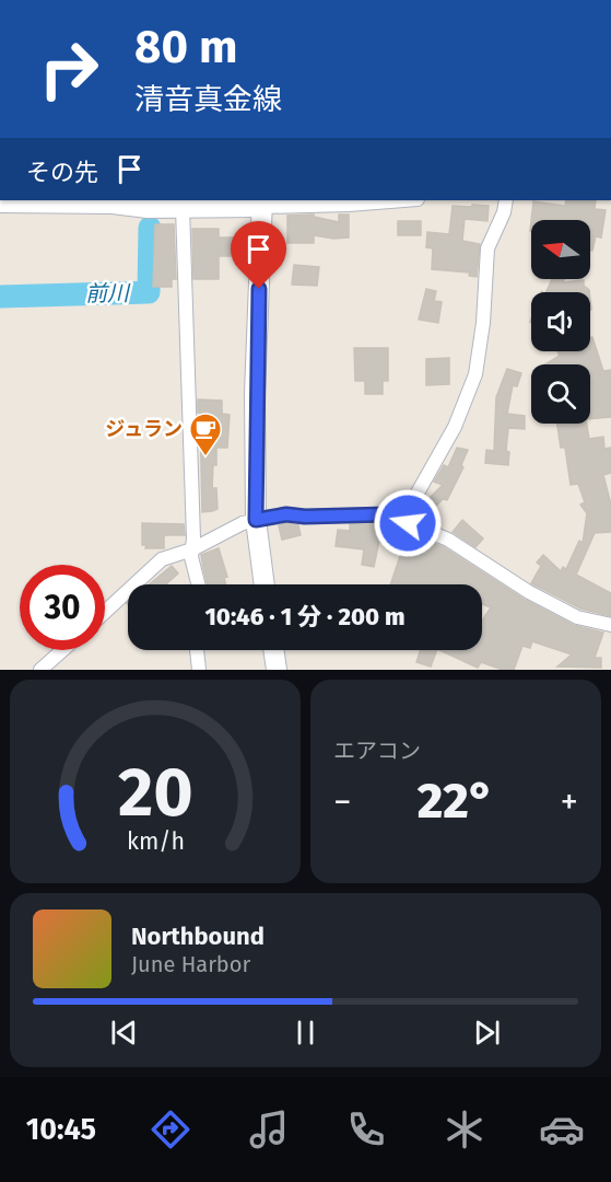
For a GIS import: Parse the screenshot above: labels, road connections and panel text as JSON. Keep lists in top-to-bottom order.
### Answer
{
  "water": ["前川"],
  "places": {
    "cafe": ["ジュラン"]
  },
  "north": "left",
  "page": {
    "turn": ["80 m", "清音真金線"],
    "then": "その先",
    "limit": "30",
    "trip": "10:46 · 1 分 · 200 m",
    "tile": "エアコン",
    "heat": ["−", "22°", "+"],
    "song": ["Northbound", "June Harbor"],
    "tabs": "10:45",
    "gauge": ["20", "km/h"]
  }
}
